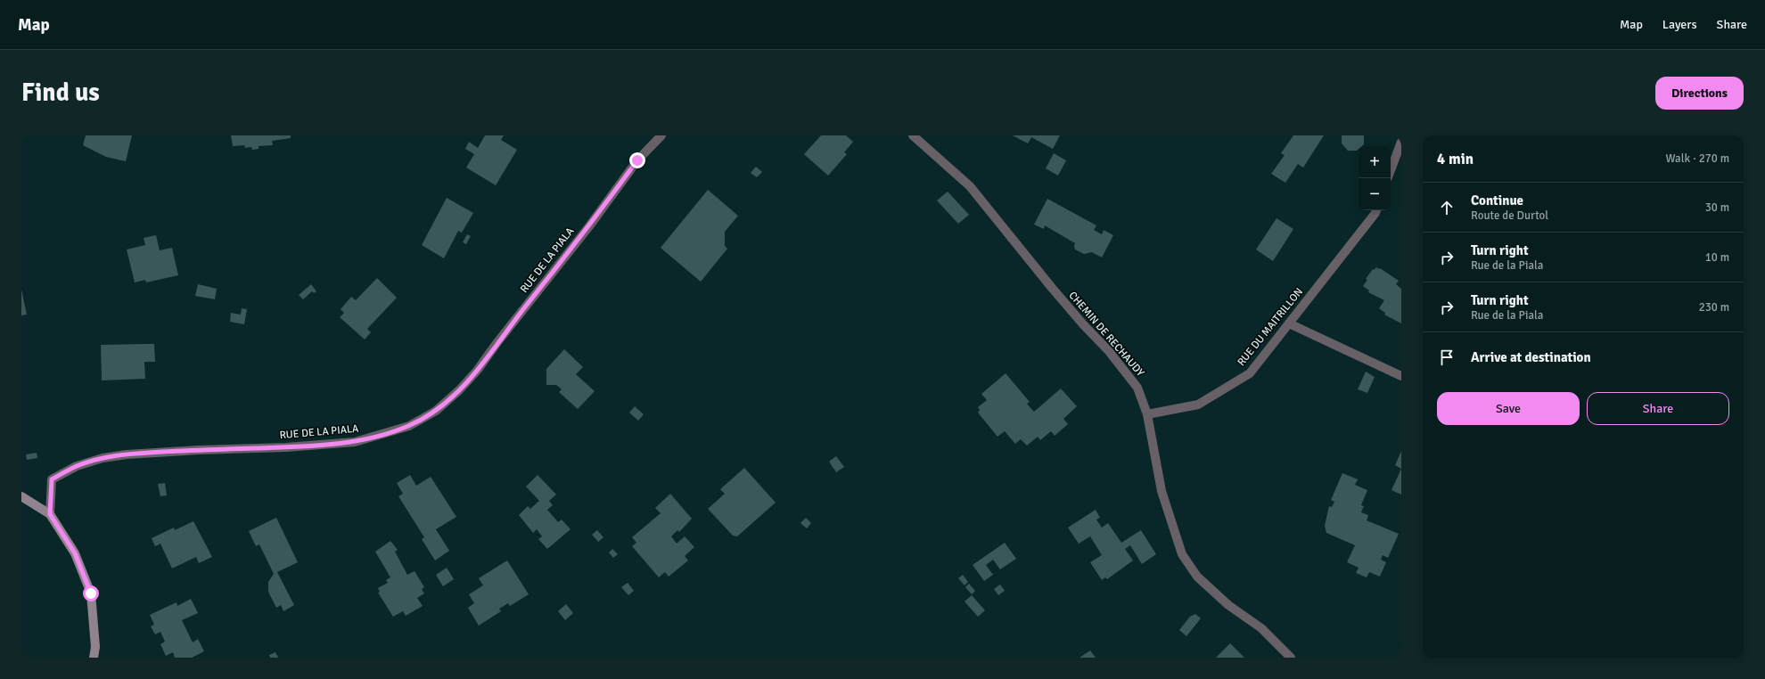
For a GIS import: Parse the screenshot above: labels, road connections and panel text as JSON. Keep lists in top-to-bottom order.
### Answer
{
  "streets": {
    "street": ["RUE DE LA PIALA", "RUE DU MAITRILLON", "CHEMIN DE RECHAUDY"]
  },
  "crossings": [
    ["RUE DU MAITRILLON", "CHEMIN DE RECHAUDY"]
  ],
  "page": {
    "header": "Map",
    "nav": ["Map", "Layers", "Share"],
    "buttons": [
      "Directions",
      ["Save", "Share"]
    ],
    "title": "Find us",
    "heading": ["4 min", "Walk · 270 m"],
    "map_buttons": ["+", "−"],
    "list": [
      ["Continue", "Route de Durtol", "30 m"],
      ["Turn right", "Rue de la Piala", "10 m"],
      ["Turn right", "Rue de la Piala", "230 m"],
      "Arrive at destination"
    ]
  }
}
